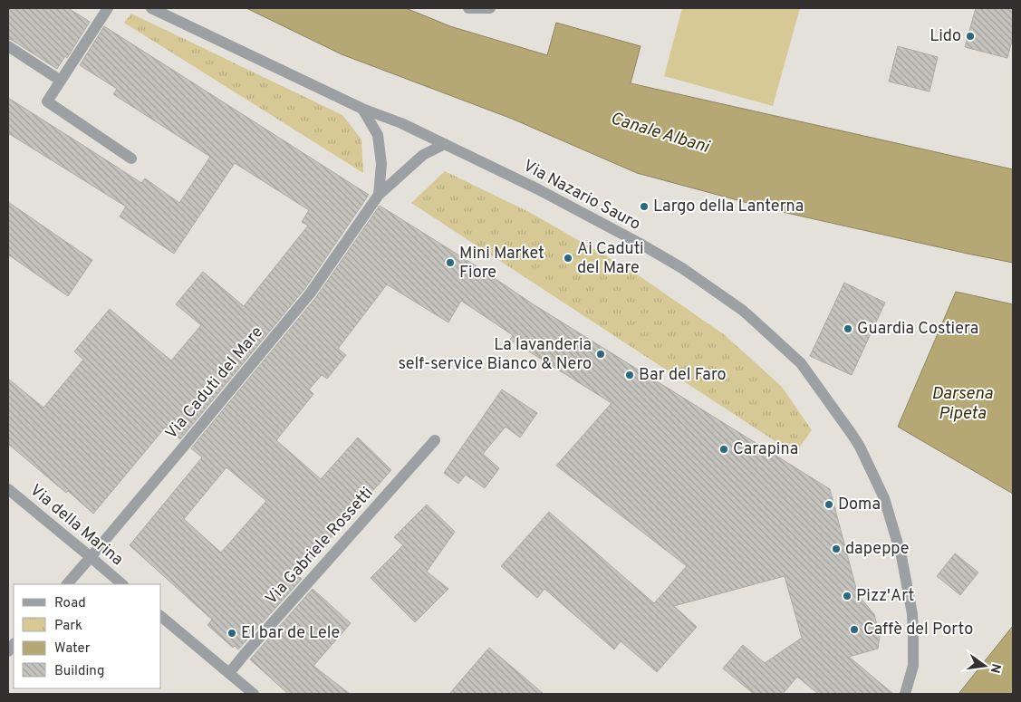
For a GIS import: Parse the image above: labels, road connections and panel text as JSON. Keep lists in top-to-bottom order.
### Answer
{
  "streets": {
    "street": [
      "Via Nazario Sauro",
      "Via Caduti del Mare",
      "Via della Marina",
      "Via Gabriele Rossetti"
    ]
  },
  "crossings": [
    ["Via Nazario Sauro", "Via Caduti del Mare"],
    ["Via Caduti del Mare", "Via della Marina"]
  ],
  "water": ["Canale Albani", "Darsena Pipeta"],
  "places": [
    "Lido",
    "Largo della Lanterna",
    "Ai Caduti del Mare",
    "Mini Market Fiore",
    "Guardia Costiera",
    "La lavanderia self-service Bianco & Nero",
    "Bar del Faro",
    "Carapina",
    "Doma",
    "dapeppe",
    "Pizz'Art",
    "Caffè del Porto",
    "El bar de Lele"
  ],
  "legend": [
    "Road",
    "Park",
    "Water",
    "Building"
  ],
  "north": "right"
}
